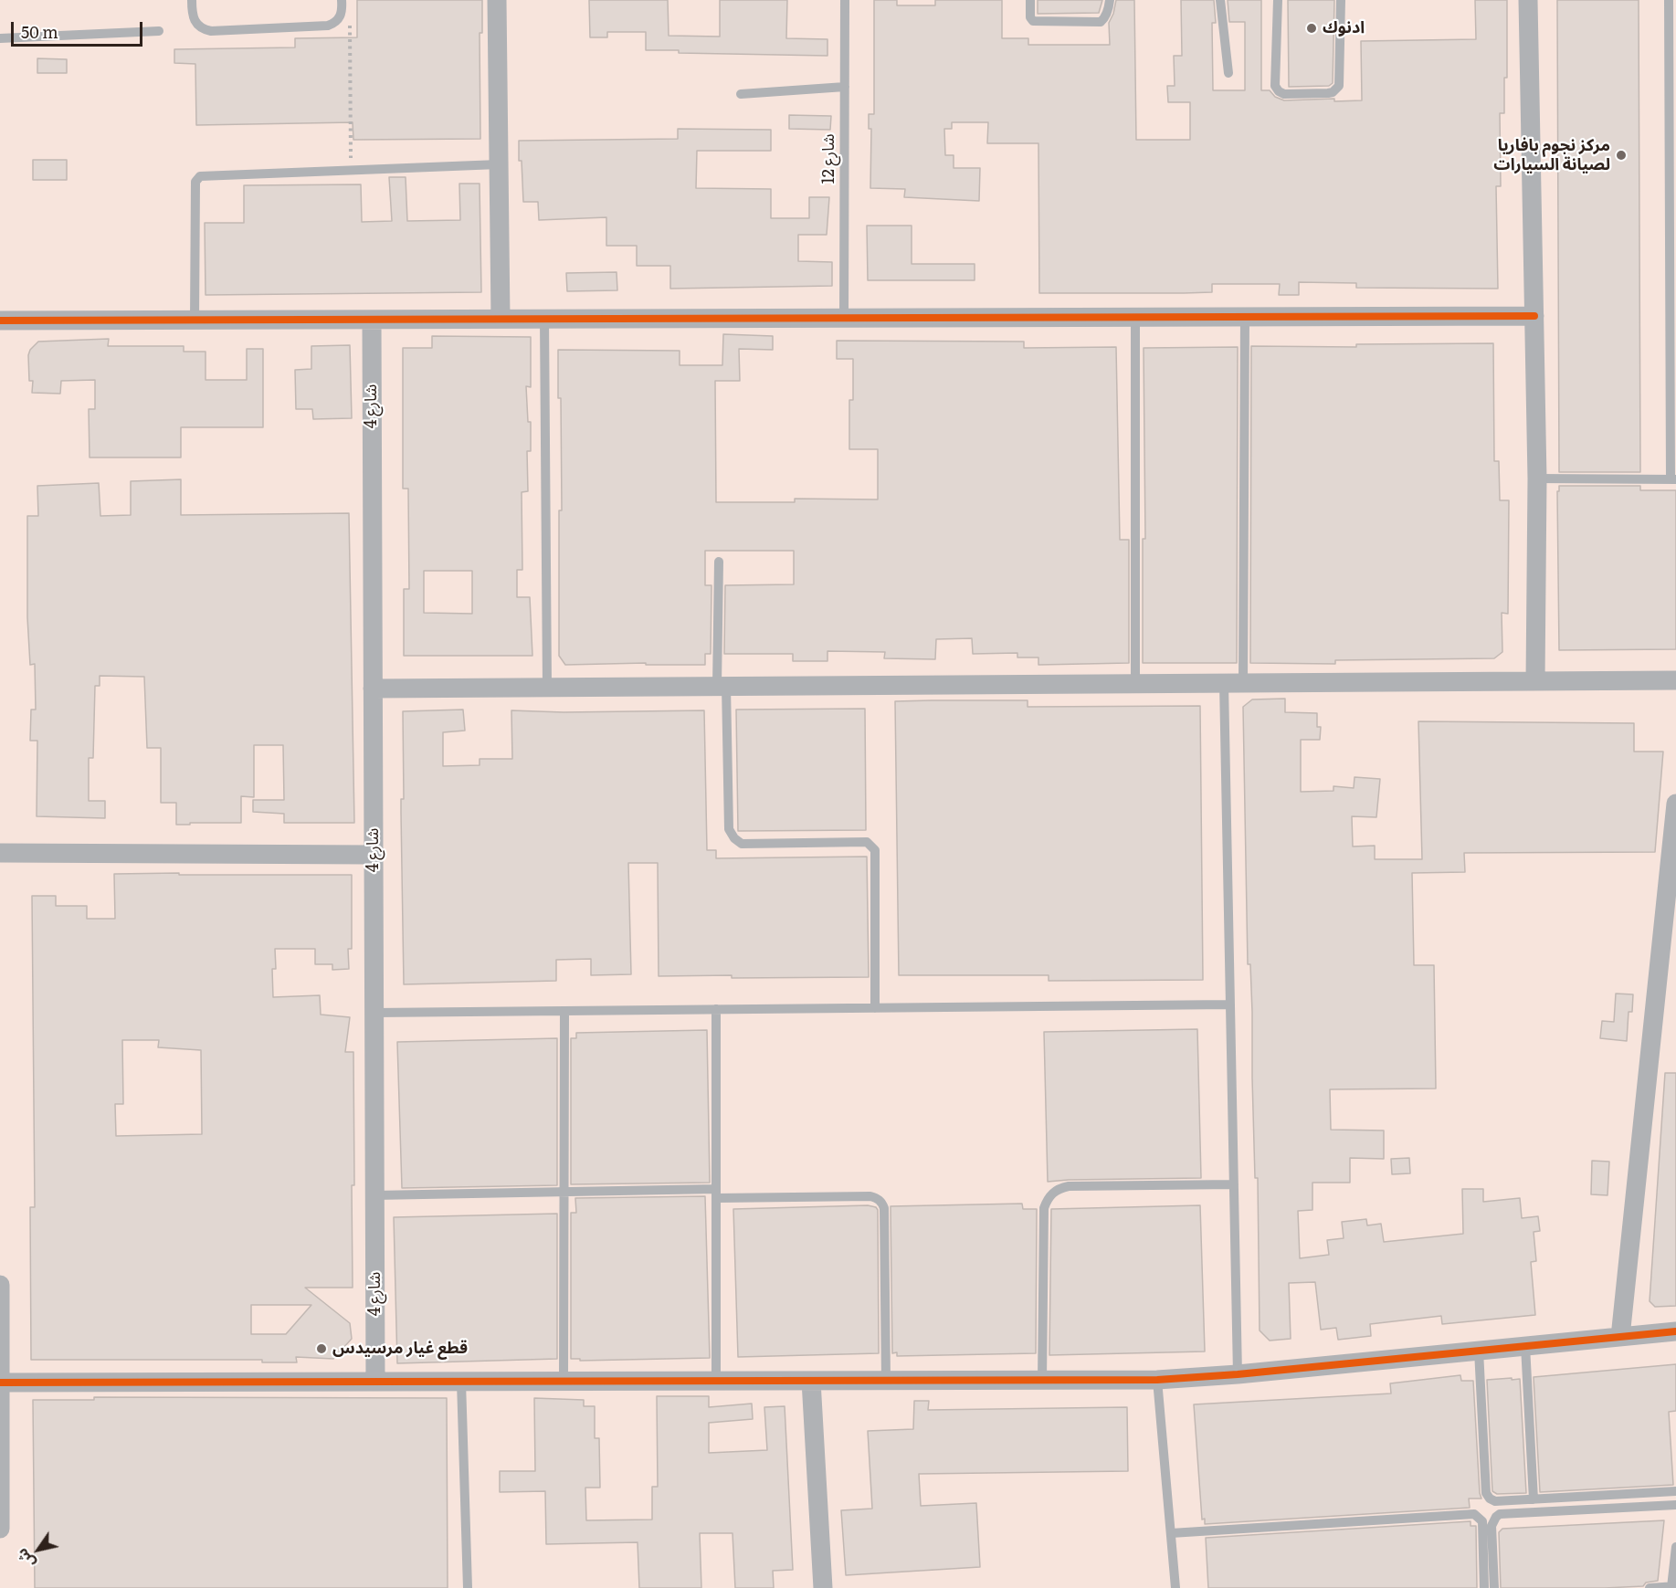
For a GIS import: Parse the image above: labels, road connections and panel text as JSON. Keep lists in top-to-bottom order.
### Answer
{
  "streets": {
    "street": ["شارع 4"],
    "lane": ["شارع 12"]
  },
  "places": ["ادنوك", "مركز نجوم بافاريا لصيانة السيارات", "قطع غيار مرسيدس"],
  "scale_bar": "50 m",
  "north": "bottom left"
}
